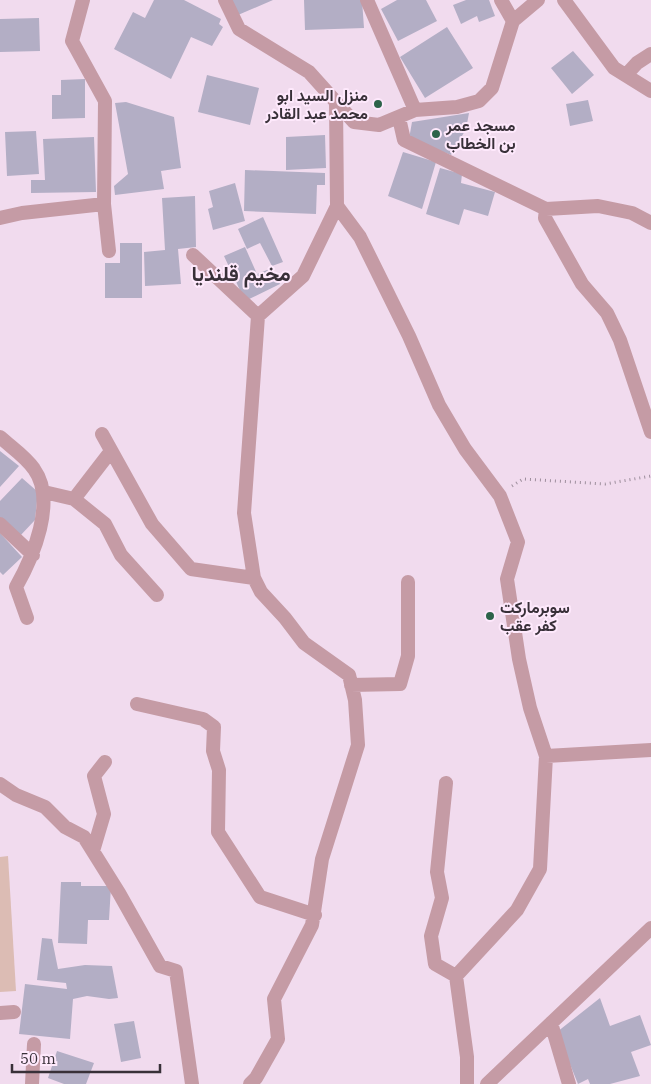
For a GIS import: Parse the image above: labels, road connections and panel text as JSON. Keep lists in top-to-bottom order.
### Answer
{
  "districts": ["مخيم قلنديا"],
  "places": ["منزل السيد ابو محمد عبد القادر", "مسجد عمر بن الخطاب", "سوبرماركت كفر عقب"],
  "scale_bar": "50 m"
}
